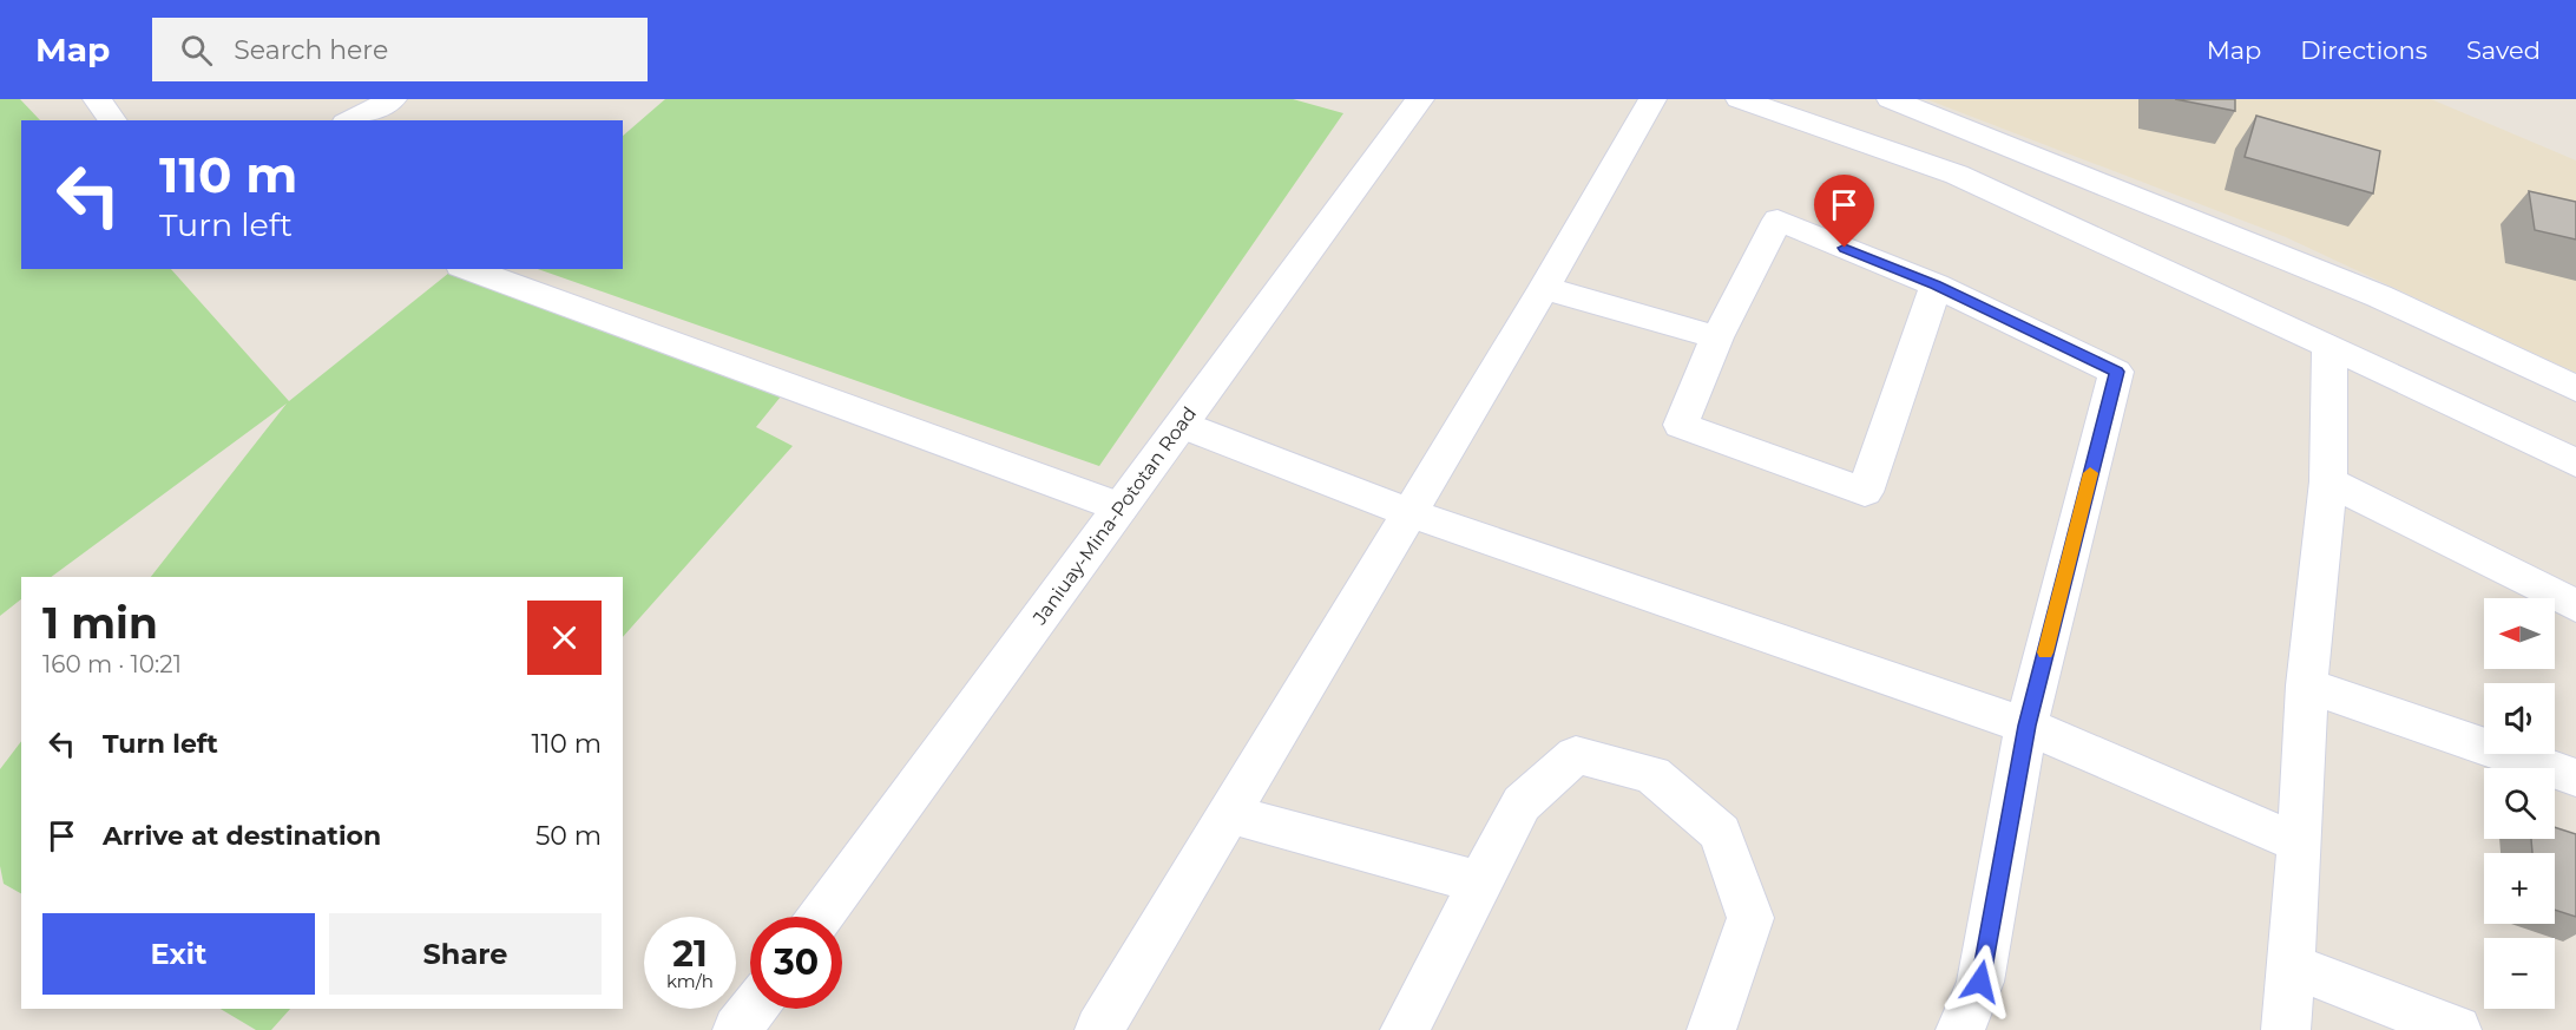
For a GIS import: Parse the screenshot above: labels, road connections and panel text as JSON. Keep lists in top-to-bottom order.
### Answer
{
  "streets": {
    "street": ["Janiuay-Mina-Pototan Road"]
  },
  "north": "left",
  "page": {
    "header": "Map",
    "search": "Search here",
    "nav": ["Map", "Directions", "Saved"],
    "turn": ["110 m", "Turn left"],
    "heading": ["1 min", "160 m · 10:21"],
    "map_buttons": ["+", "−"],
    "list": [
      {
        "name": "Turn left",
        "value": "110 m"
      },
      {
        "name": "Arrive at destination",
        "value": "50 m"
      }
    ],
    "buttons": ["Exit", "Share"],
    "speed": "21 km/h",
    "limit": "30"
  }
}
